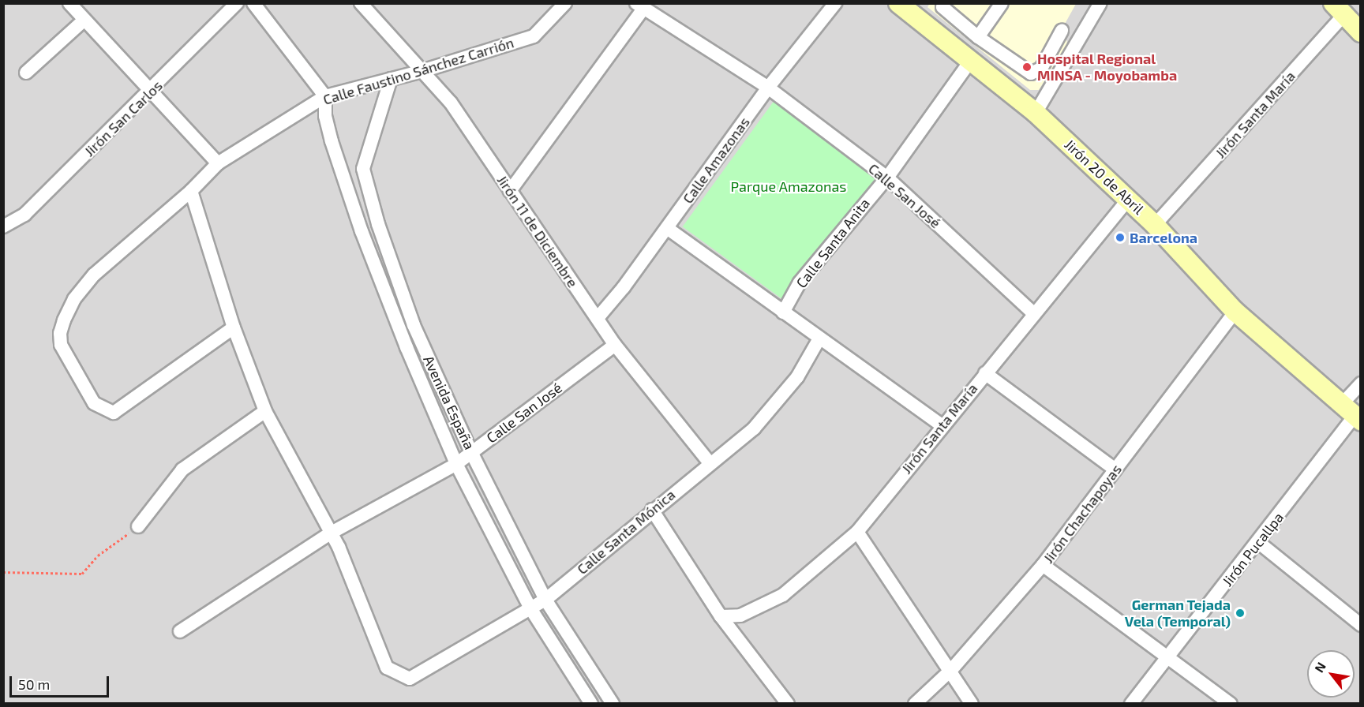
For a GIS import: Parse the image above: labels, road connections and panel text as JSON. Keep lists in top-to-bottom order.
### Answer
{
  "streets": {
    "main road": ["Jirón 20 de Abril"],
    "street": [
      "Calle Faustino Sánchez Carrión",
      "Jirón Santa María",
      "Jirón San Carlos",
      "Calle Amazonas",
      "Calle San José",
      "Jirón 11 de Diciembre",
      "Calle Santa Anita",
      "Avenida España",
      "Jirón Chachapoyas",
      "Calle Santa Mónica",
      "Jirón Pucallpa"
    ]
  },
  "crossings": [
    ["Calle Faustino Sánchez Carrión", "Jirón 11 de Diciembre"],
    ["Calle Faustino Sánchez Carrión", "Avenida España"],
    ["Jirón Santa María", "Jirón 20 de Abril"],
    ["Jirón Santa María", "Calle San José"],
    ["Calle Amazonas", "Calle San José"],
    ["Calle Amazonas", "Jirón 11 de Diciembre"],
    ["Jirón 20 de Abril", "Calle Santa Anita"],
    ["Jirón 20 de Abril", "Jirón Chachapoyas"],
    ["Jirón 20 de Abril", "Jirón Pucallpa"],
    ["Calle San José", "Jirón 11 de Diciembre"],
    ["Calle San José", "Calle Santa Anita"],
    ["Calle San José", "Avenida España"],
    ["Calle San José", "Calle Santa Mónica"],
    ["Jirón 11 de Diciembre", "Calle Santa Mónica"],
    ["Avenida España", "Calle Santa Mónica"]
  ],
  "parks": ["Parque Amazonas"],
  "places": ["Hospital Regional MINSA - Moyobamba", "Barcelona", "German Tejada Vela (Temporal)"],
  "scale_bar": "50 m",
  "north": "top left"
}
